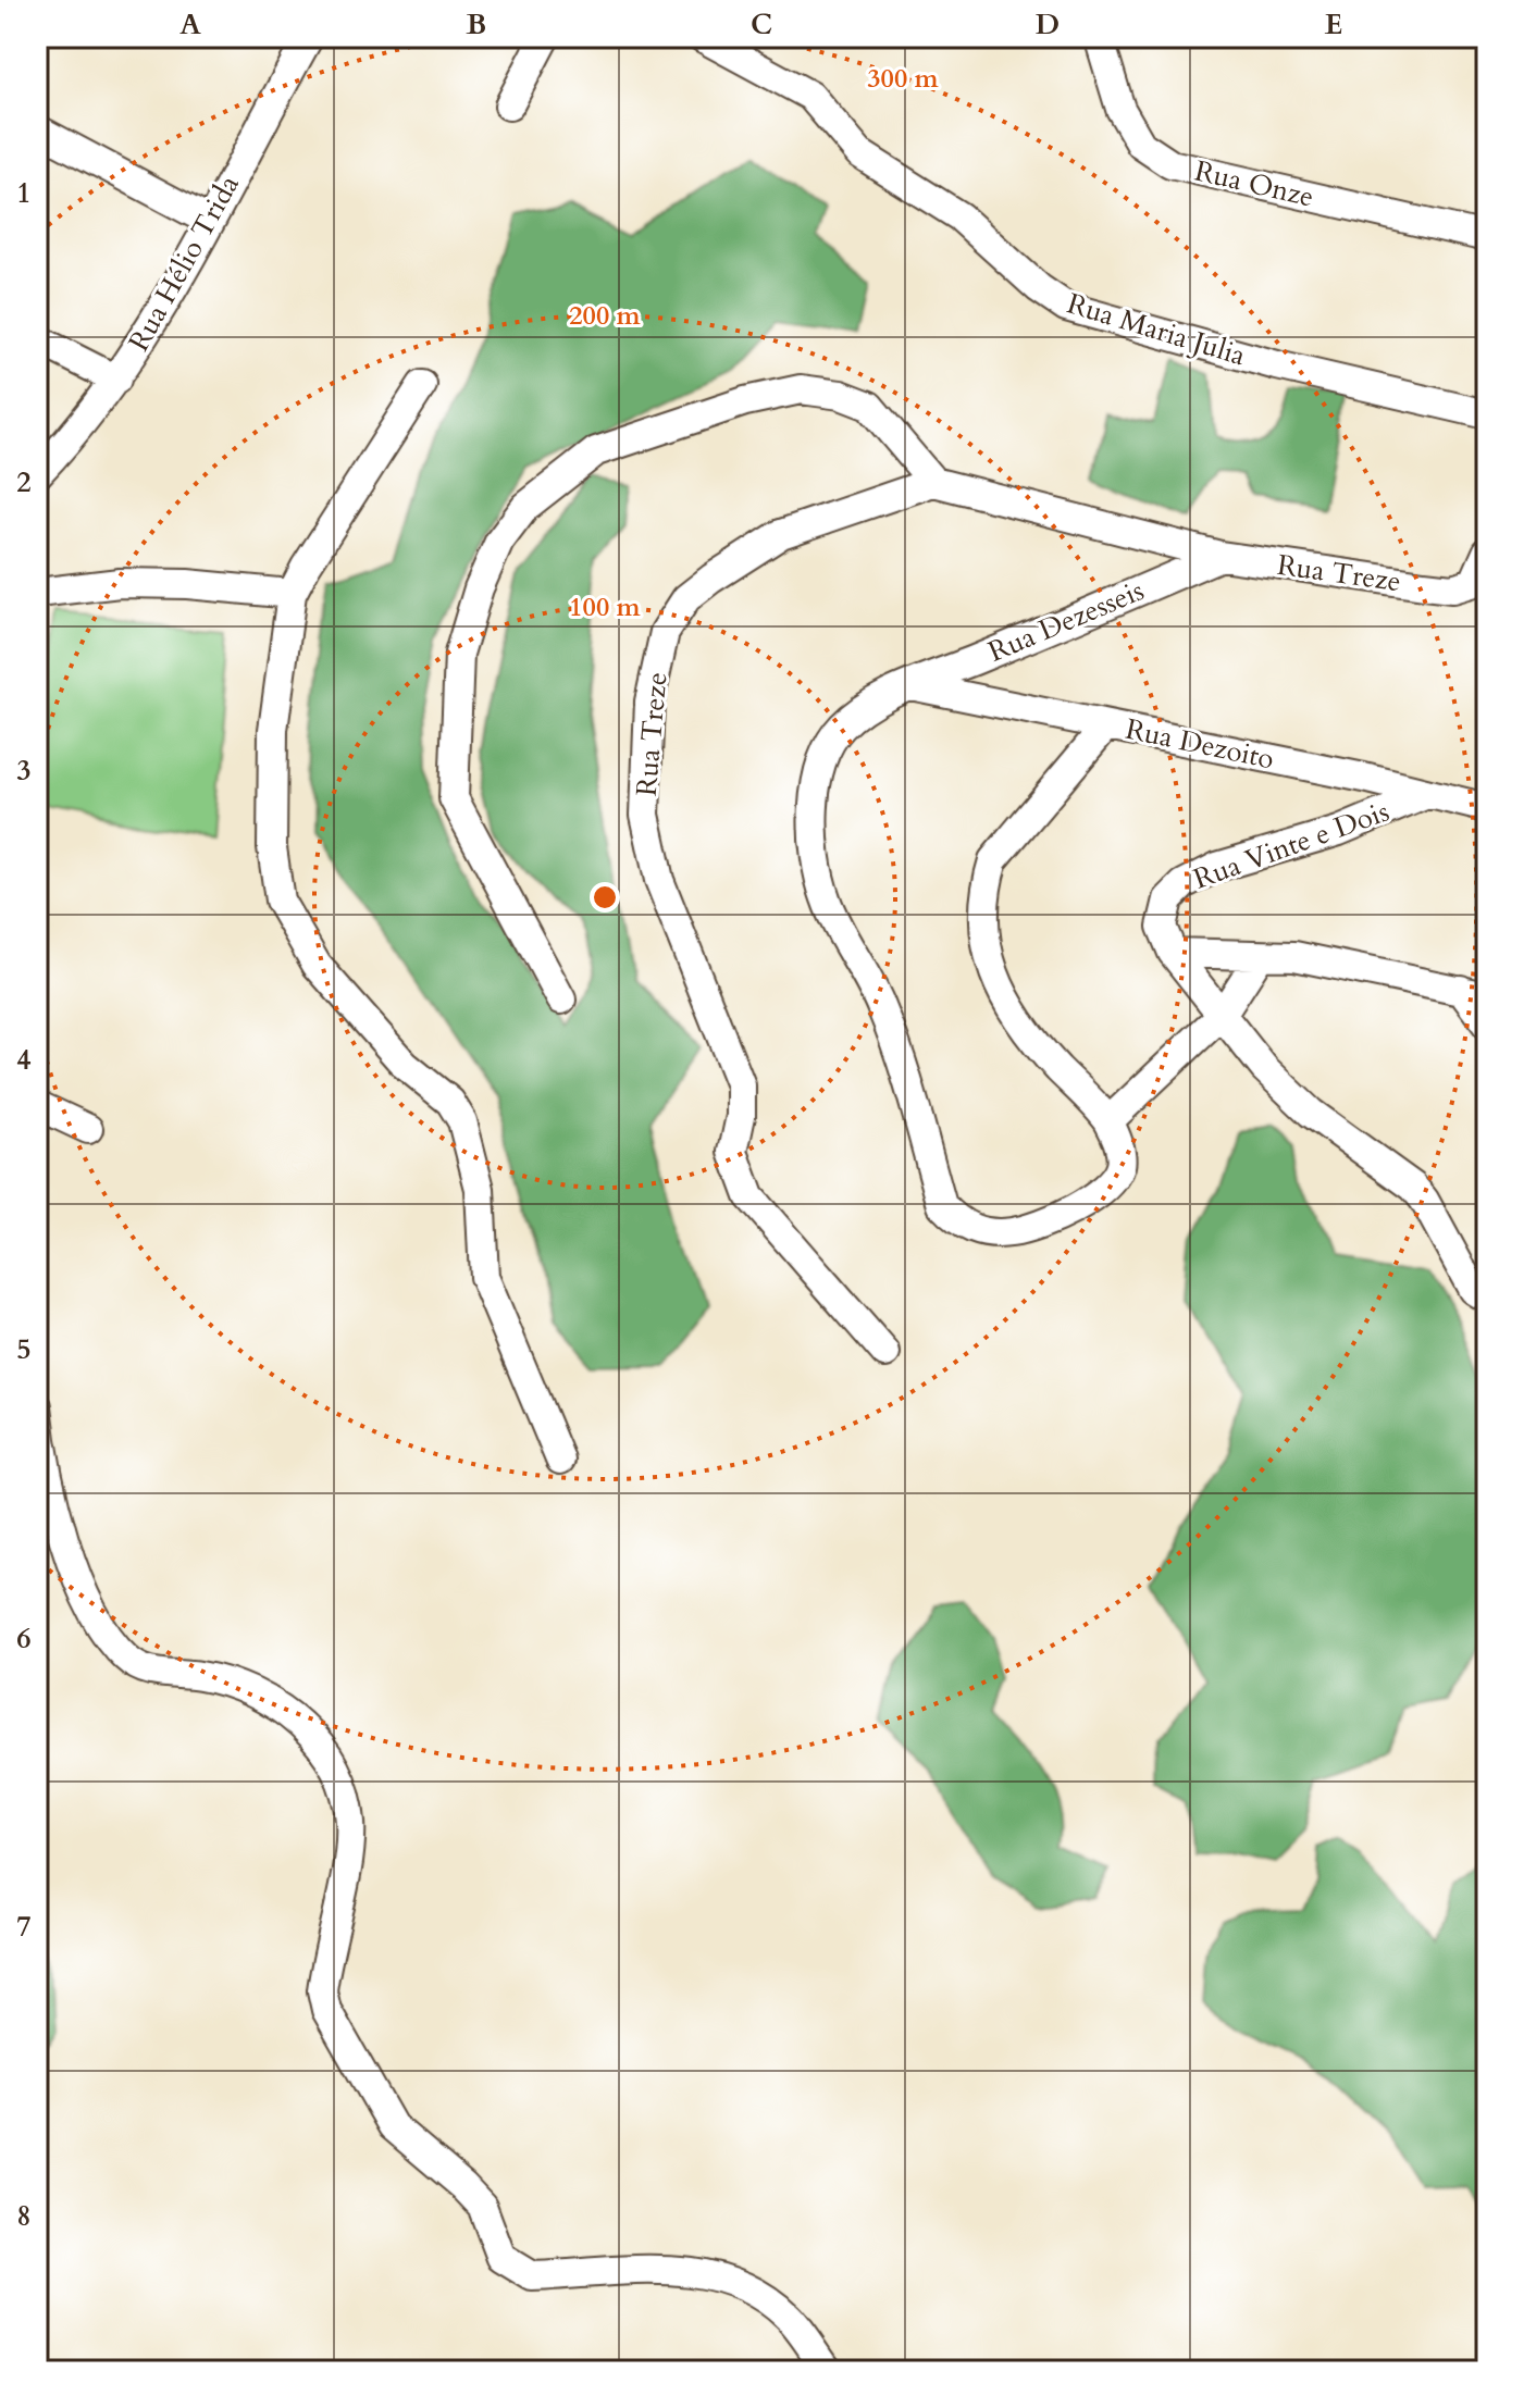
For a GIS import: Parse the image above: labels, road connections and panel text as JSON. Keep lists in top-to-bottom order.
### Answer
{
  "streets": {
    "street": [
      "Rua Onze",
      "Rua Hélio Trida",
      "Rua Maria Julia",
      "Rua Treze",
      "Rua Dezesseis",
      "Rua Dezoito",
      "Rua Vinte e Dois"
    ]
  },
  "crossings": [
    ["Rua Treze", "Rua Dezesseis"],
    ["Rua Dezesseis", "Rua Dezoito"],
    ["Rua Dezoito", "Rua Vinte e Dois"]
  ],
  "grid": {
    "columns": [
      "A",
      "B",
      "C",
      "D",
      "E"
    ],
    "rows": [
      "1",
      "2",
      "3",
      "4",
      "5",
      "6",
      "7",
      "8"
    ]
  },
  "rings": ["300 m", "200 m", "100 m"]
}
